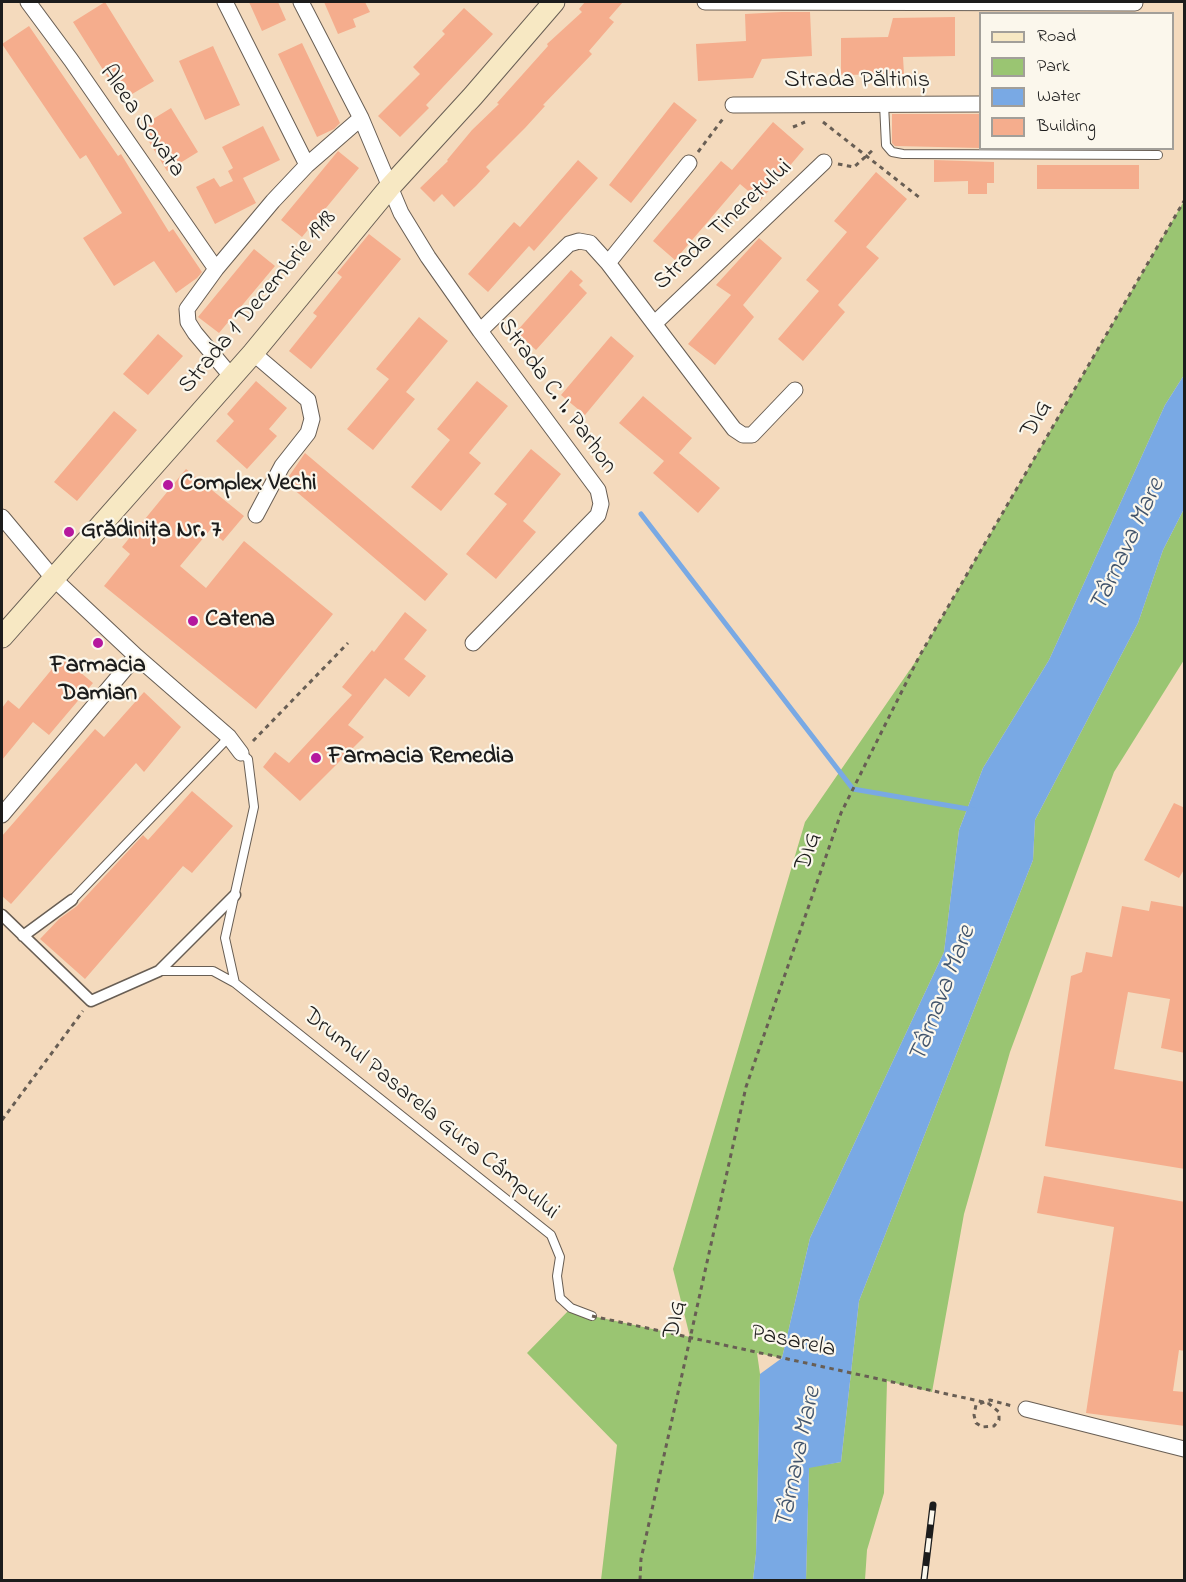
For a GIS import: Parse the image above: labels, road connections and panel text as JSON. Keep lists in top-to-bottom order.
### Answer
{
  "streets": {
    "main road": ["Strada 1 Decembrie 1918"],
    "street": [
      "Strada Păltiniș",
      "Aleea Sovata",
      "Strada Tineretului",
      "Strada C. I. Parhon"
    ],
    "lane": ["Drumul Pasarela Gura Câmpului"],
    "path": ["DIG", "Pasarela"]
  },
  "crossings": [
    ["Strada Tineretului", "Strada C. I. Parhon"],
    ["Strada 1 Decembrie 1918", "Strada C. I. Parhon"],
    ["Drumul Pasarela Gura Câmpului", "Pasarela"]
  ],
  "water": ["Târnava Mare"],
  "places": [
    "Complex Vechi",
    "Grădinița Nr. 7",
    "Catena",
    "Farmacia Damian",
    "Farmacia Remedia"
  ],
  "legend": [
    "Road",
    "Park",
    "Water",
    "Building"
  ]
}
